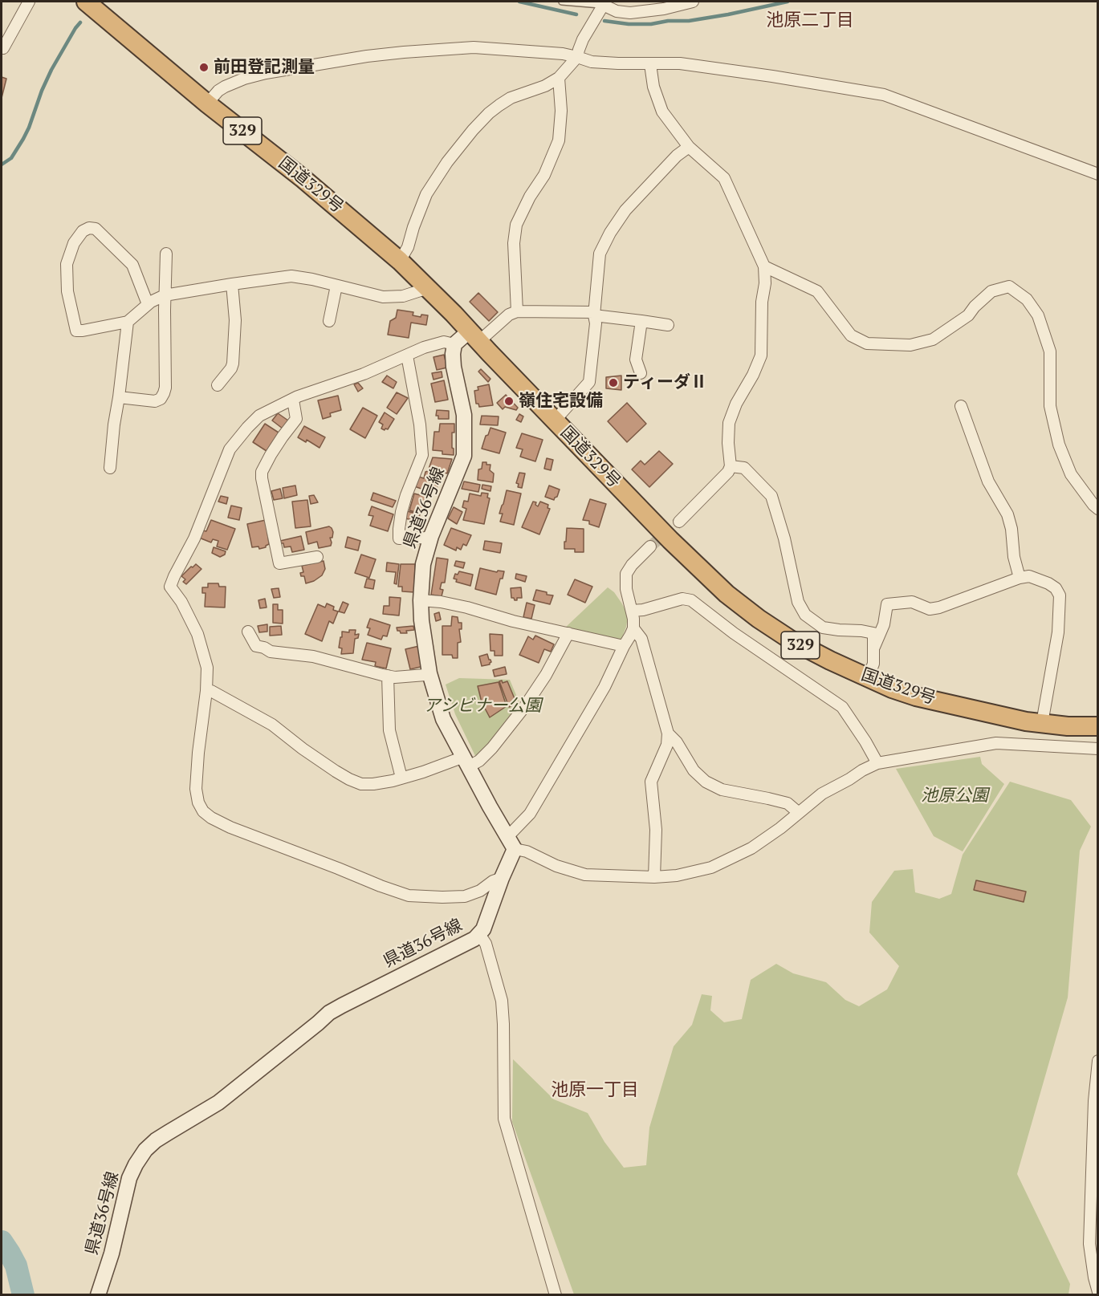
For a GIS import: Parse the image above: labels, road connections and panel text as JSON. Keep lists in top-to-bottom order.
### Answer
{
  "streets": {
    "highway": ["329", "国道329号"],
    "main road": ["県道36号線"]
  },
  "districts": ["池原二丁目", "池原一丁目"],
  "parks": ["アシビナー公園", "池原公園"],
  "places": ["前田登記測量", "ティーダⅡ", "嶺住宅設備"]
}
